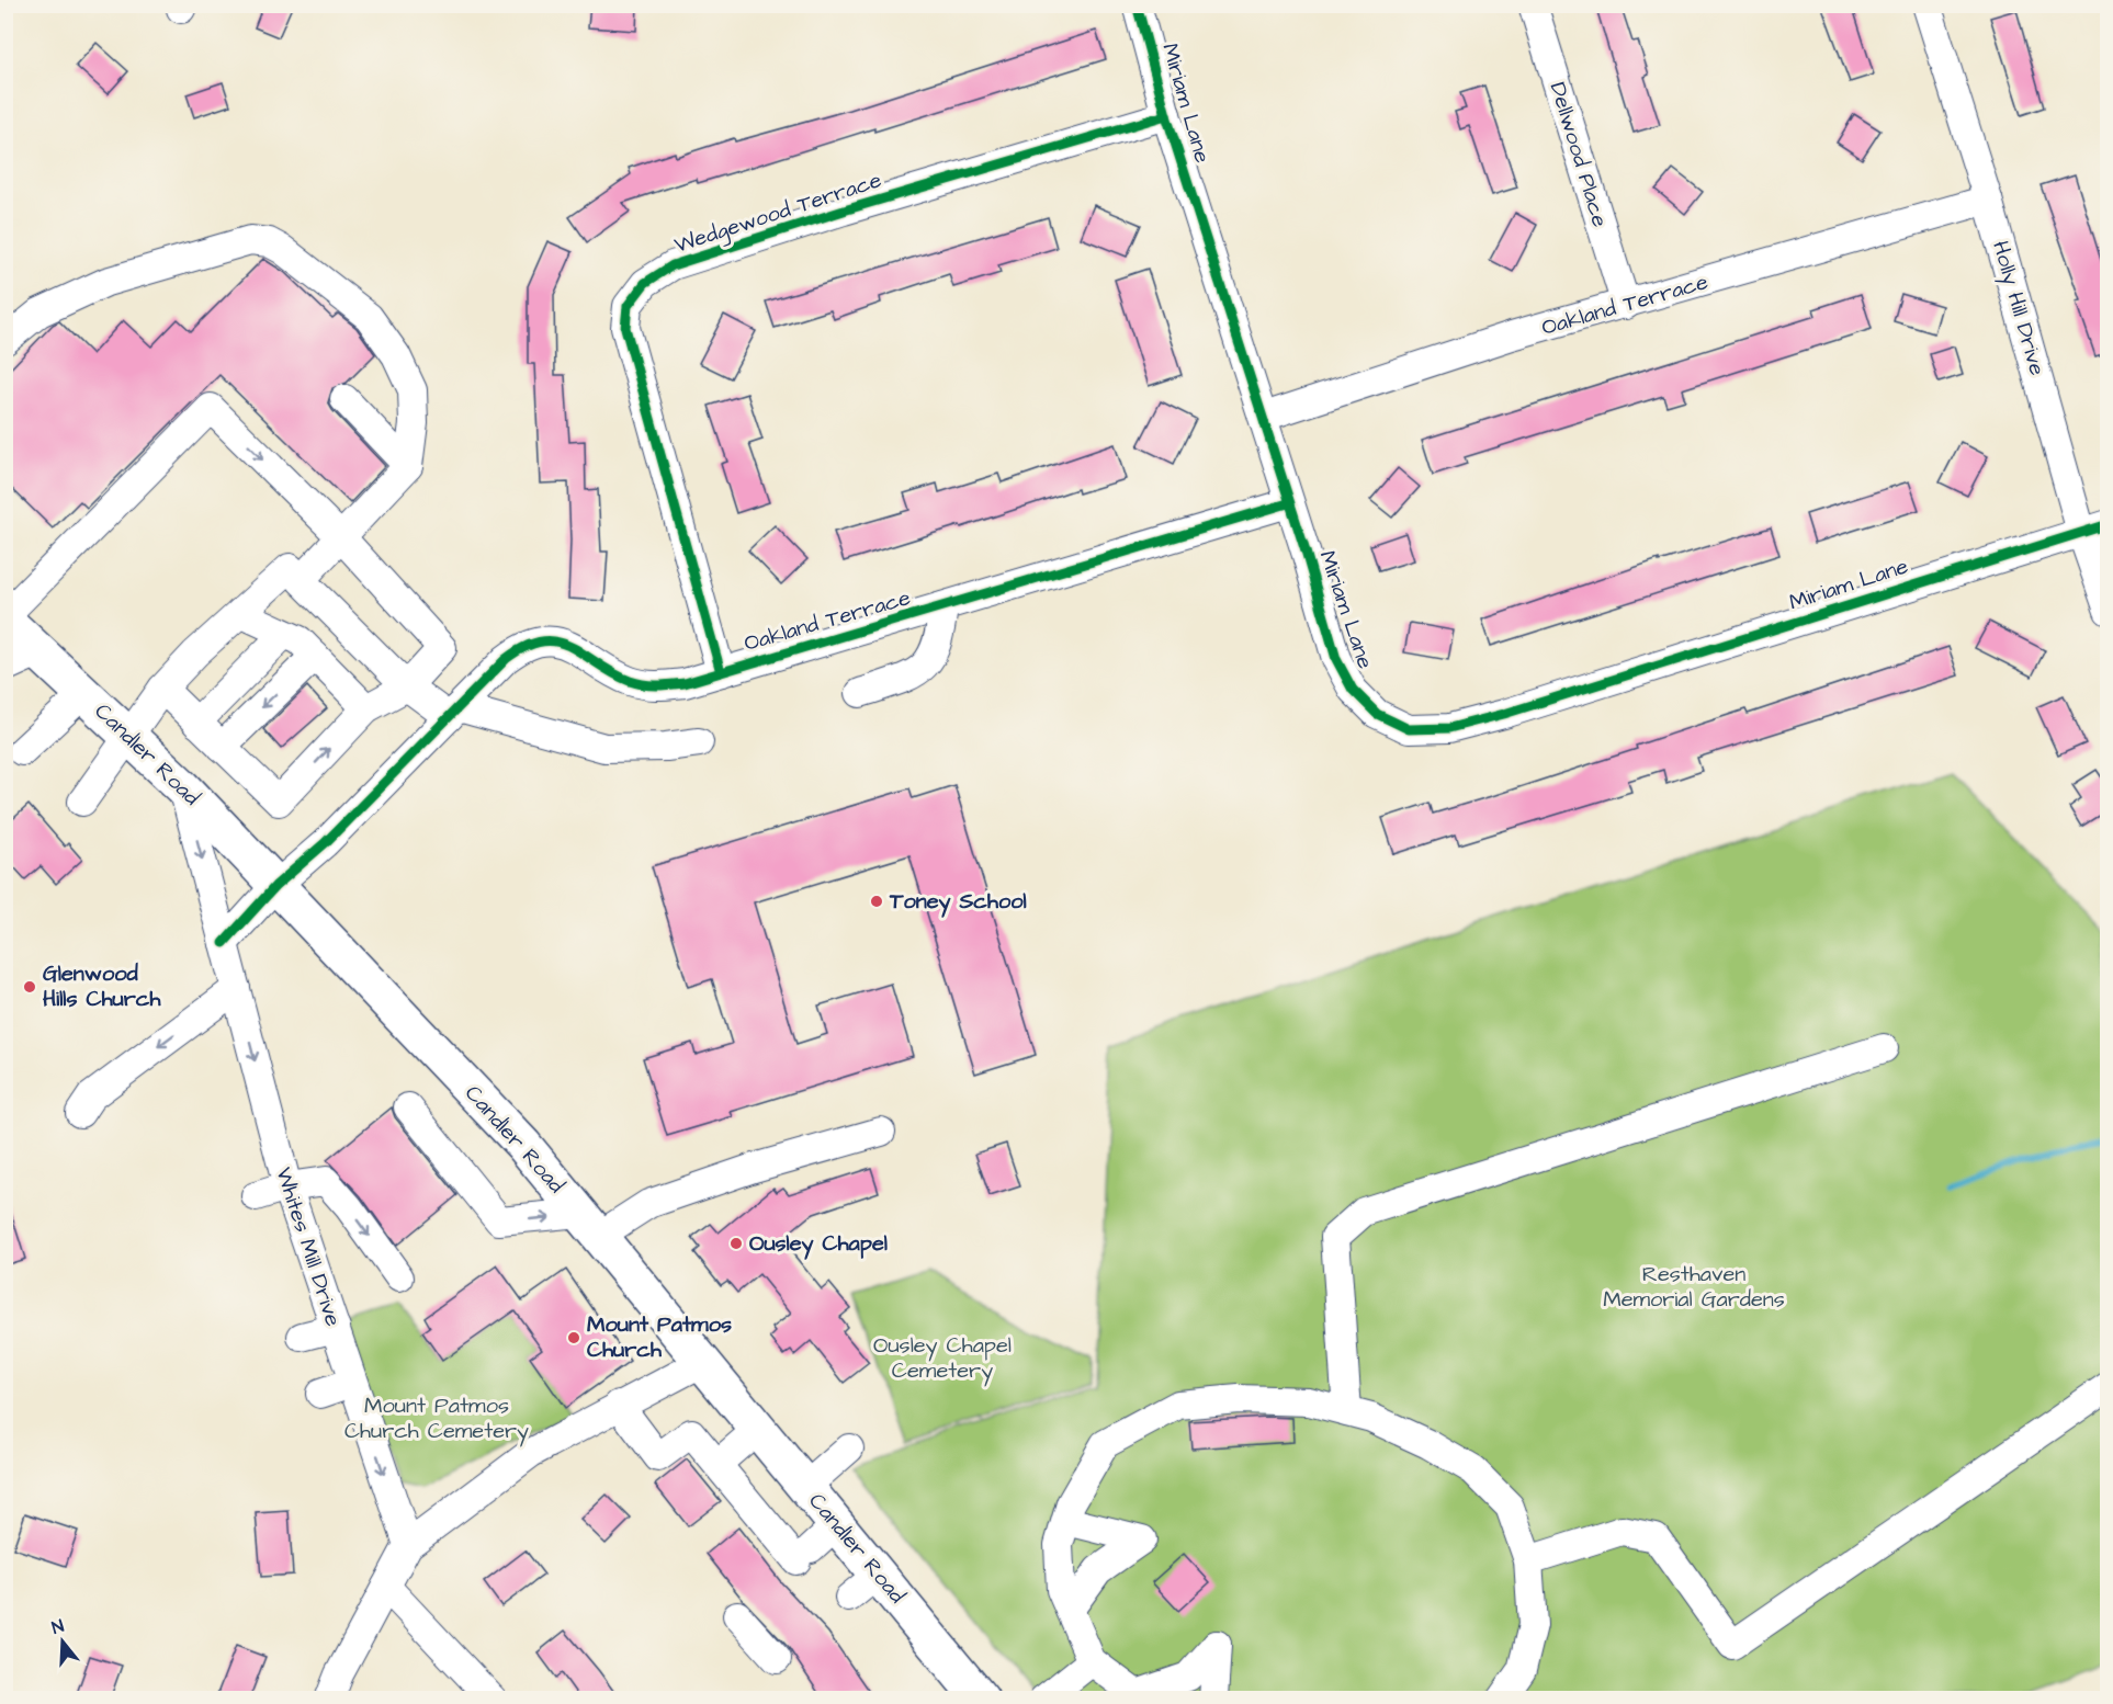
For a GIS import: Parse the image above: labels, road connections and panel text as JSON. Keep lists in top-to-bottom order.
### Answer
{
  "streets": {
    "main road": ["Candler Road"],
    "street": [
      "Miriam Lane",
      "Dellwood Place",
      "Wedgewood Terrace",
      "Oakland Terrace",
      "Holly Hill Drive",
      "Whites Mill Drive"
    ]
  },
  "crossings": [
    ["Miriam Lane", "Wedgewood Terrace"],
    ["Miriam Lane", "Oakland Terrace"],
    ["Miriam Lane", "Holly Hill Drive"],
    ["Dellwood Place", "Oakland Terrace"],
    ["Wedgewood Terrace", "Oakland Terrace"],
    ["Oakland Terrace", "Holly Hill Drive"],
    ["Oakland Terrace", "Candler Road"],
    ["Candler Road", "Whites Mill Drive"]
  ],
  "one_way": ["Whites Mill Drive"],
  "parks": ["Resthaven Memorial Gardens", "Ousley Chapel Cemetery", "Mount Patmos Church Cemetery"],
  "places": [
    "Toney School",
    "Glenwood Hills Church",
    "Ousley Chapel",
    "Mount Patmos Church"
  ],
  "north": "top"
}
